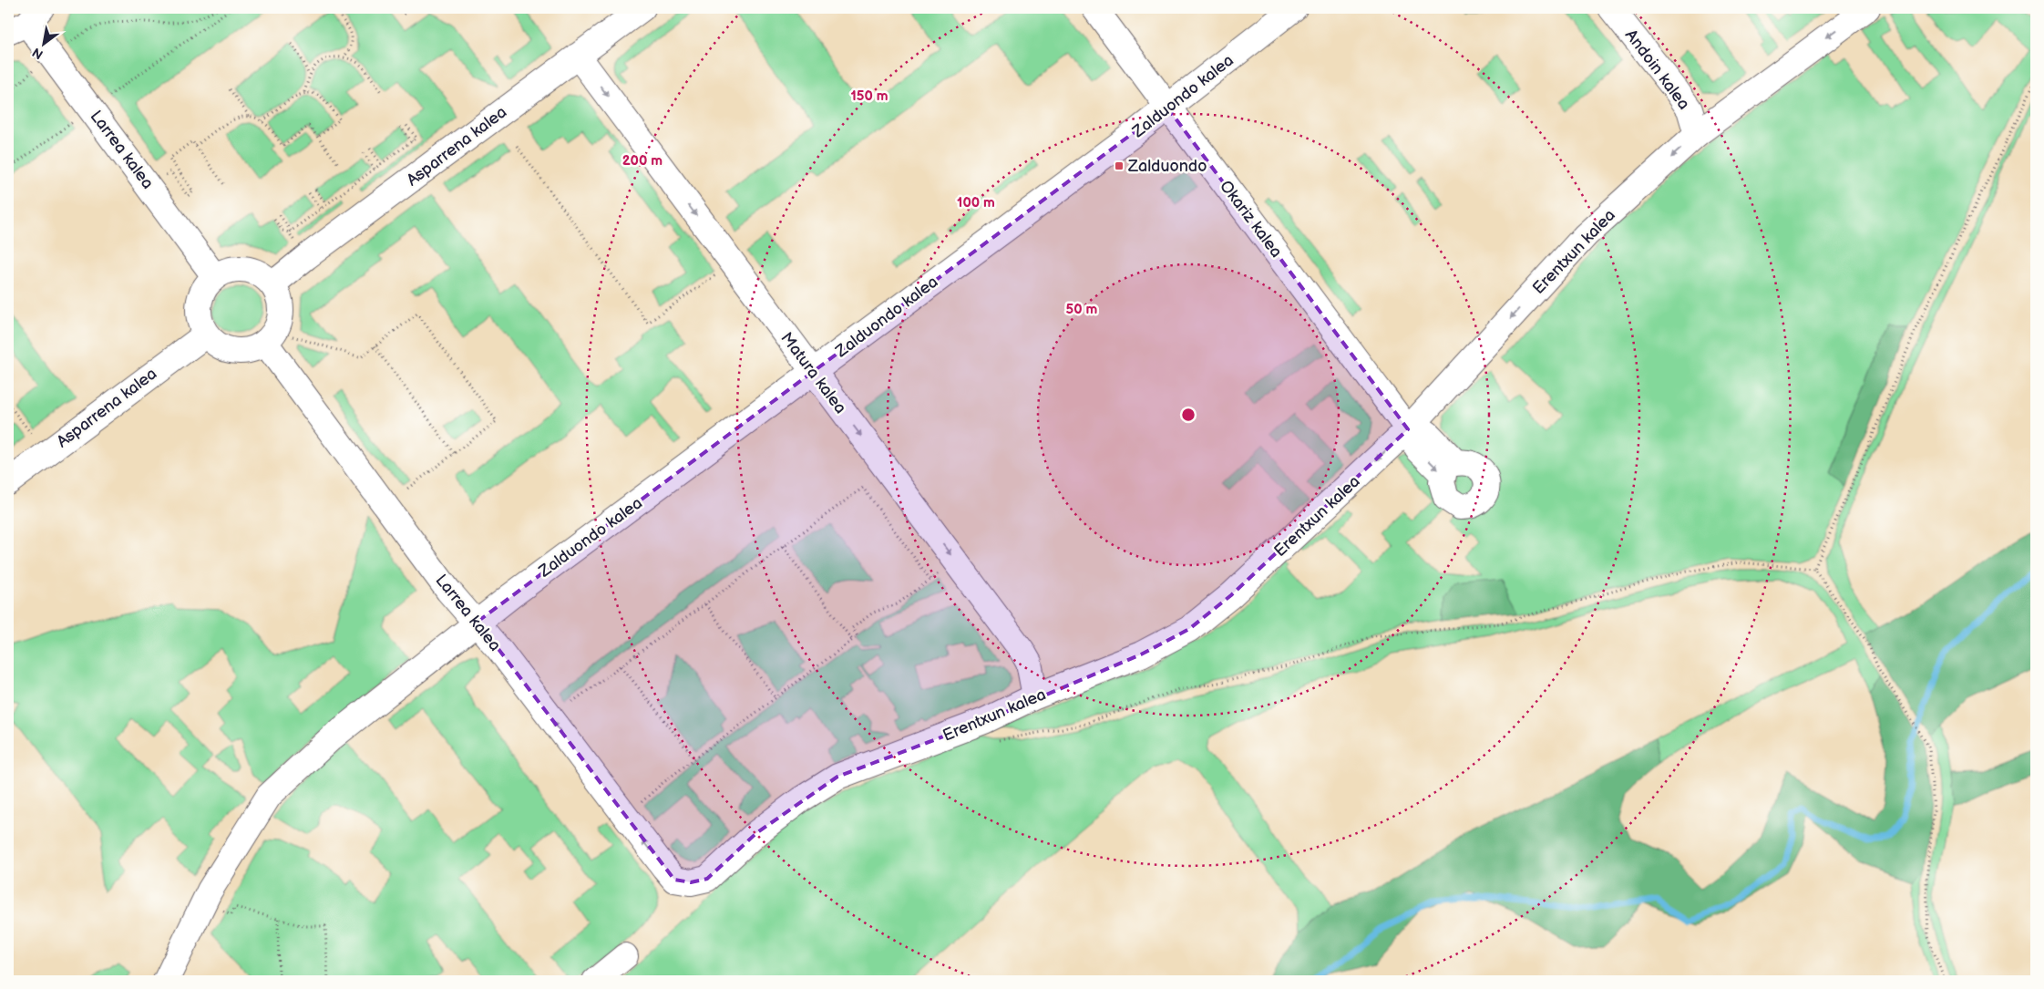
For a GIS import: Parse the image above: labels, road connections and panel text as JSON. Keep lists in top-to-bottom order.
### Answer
{
  "streets": {
    "street": [
      "Andoin kalea",
      "Zalduondo kalea",
      "Asparrena kalea",
      "Larrea kalea",
      "Okariz kalea",
      "Erentxun kalea",
      "Matura kalea"
    ]
  },
  "crossings": [
    ["Andoin kalea", "Erentxun kalea"],
    ["Zalduondo kalea", "Larrea kalea"],
    ["Zalduondo kalea", "Okariz kalea"],
    ["Zalduondo kalea", "Matura kalea"],
    ["Asparrena kalea", "Larrea kalea"],
    ["Asparrena kalea", "Matura kalea"],
    ["Larrea kalea", "Erentxun kalea"],
    ["Okariz kalea", "Erentxun kalea"],
    ["Erentxun kalea", "Matura kalea"]
  ],
  "one_way": ["Erentxun kalea", "Matura kalea"],
  "places": {
    "transit": ["Zalduondo"]
  },
  "north": "bottom left",
  "rings": [
    "150 m",
    "200 m",
    "100 m",
    "50 m"
  ]
}
